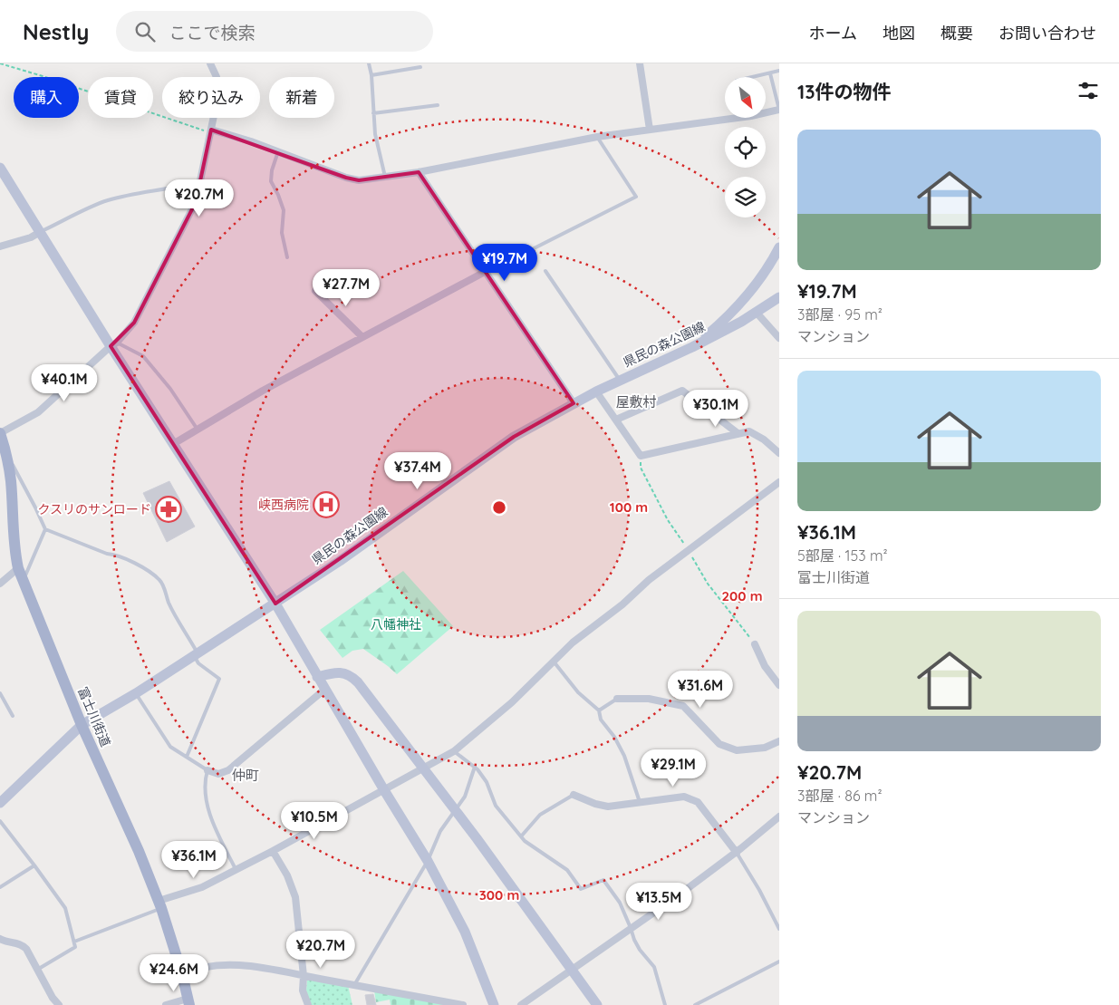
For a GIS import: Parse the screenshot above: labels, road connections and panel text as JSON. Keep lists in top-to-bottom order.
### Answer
{
  "streets": {
    "main road": ["富士川街道"],
    "street": ["県民の森公園線"]
  },
  "crossings": [
    ["県民の森公園線", "富士川街道"]
  ],
  "districts": ["屋敷村", "仲町"],
  "parks": ["八幡神社"],
  "places": {
    "hospital": ["峡西病院"],
    "pharmacy": ["クスリのサンロード"]
  },
  "north": "bottom right",
  "page": {
    "header": "Nestly",
    "search": "ここで検索",
    "nav": [
      "ホーム",
      "地図",
      "概要",
      "お問い合わせ"
    ],
    "heading": "13件の物件",
    "chip": [
      "購入",
      "賃貸",
      "絞り込み",
      "新着"
    ],
    "list": [
      {
        "name": "¥19.7M",
        "note": "3部屋 · 95 m² · マンション"
      },
      {
        "name": "¥36.1M",
        "note": "5部屋 · 153 m² · 富士川街道"
      },
      {
        "name": "¥20.7M",
        "note": "3部屋 · 86 m² · マンション"
      }
    ],
    "price": [
      "¥20.7M",
      "¥19.7M",
      "¥27.7M",
      "¥40.1M",
      "¥30.1M",
      "¥37.4M",
      "¥31.6M",
      "¥29.1M",
      "¥10.5M",
      "¥36.1M",
      "¥13.5M",
      "¥20.7M",
      "¥24.6M"
    ]
  },
  "rings": ["100 m", "200 m", "300 m"]
}
